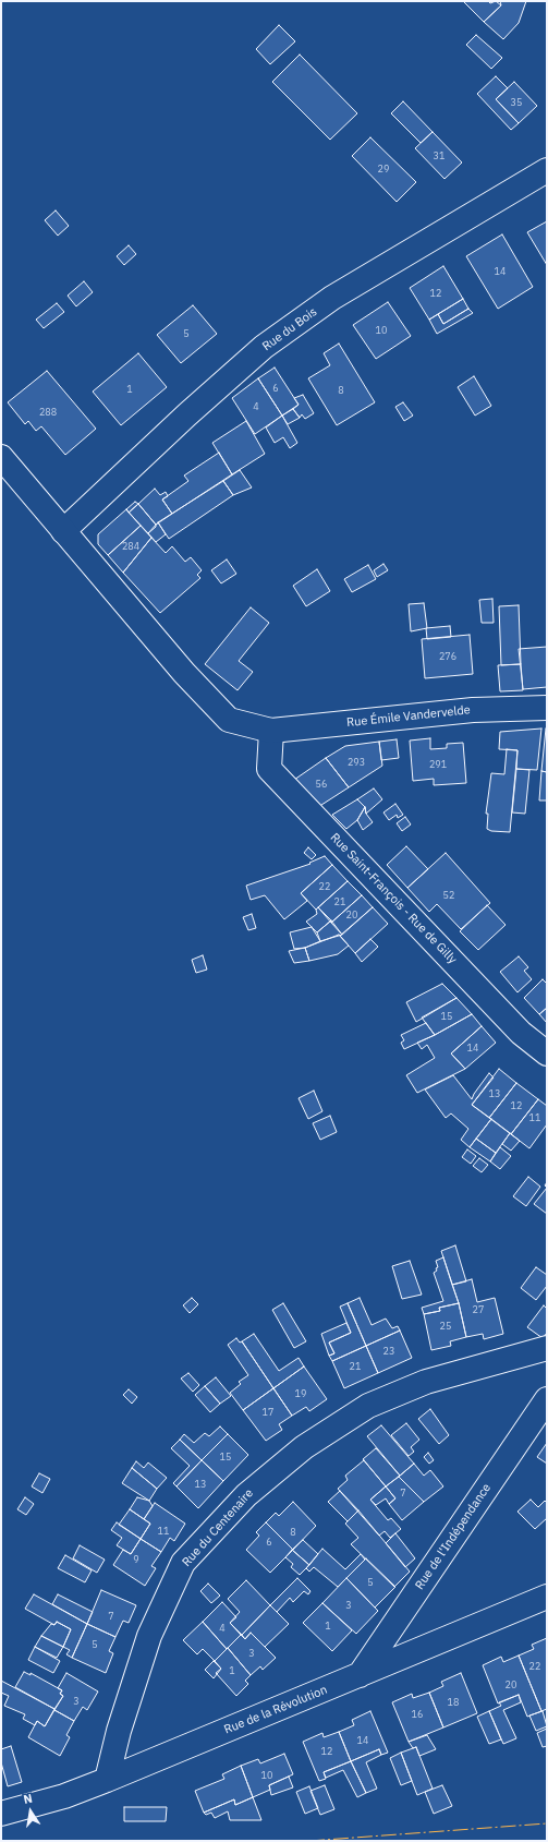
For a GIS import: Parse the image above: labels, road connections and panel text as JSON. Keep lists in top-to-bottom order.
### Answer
{
  "streets": {
    "street": [
      "Rue du Bois",
      "Rue Émile Vandervelde",
      "Rue Saint-François - Rue de Gilly",
      "Rue du Centenaire",
      "Rue de l'Indépendance",
      "Rue de la Révolution"
    ]
  },
  "crossings": [
    ["Rue Émile Vandervelde", "Rue Saint-François - Rue de Gilly"],
    ["Rue du Centenaire", "Rue de la Révolution"],
    ["Rue de l'Indépendance", "Rue de la Révolution"]
  ],
  "house_numbers": [
    "35",
    "31",
    "29",
    "14",
    "12",
    "10",
    "5",
    "6",
    "1",
    "8",
    "4",
    "288",
    "284",
    "276",
    "293",
    "291",
    "56",
    "22",
    "52",
    "21",
    "20",
    "15",
    "14",
    "13",
    "12",
    "11",
    "27",
    "25",
    "23",
    "21",
    "19",
    "17",
    "15",
    "13",
    "7",
    "11",
    "8",
    "6",
    "9",
    "5",
    "3",
    "7",
    "1",
    "4",
    "5",
    "3",
    "22",
    "1",
    "20",
    "3",
    "18",
    "16",
    "14",
    "12",
    "10"
  ],
  "north": "top"
}
